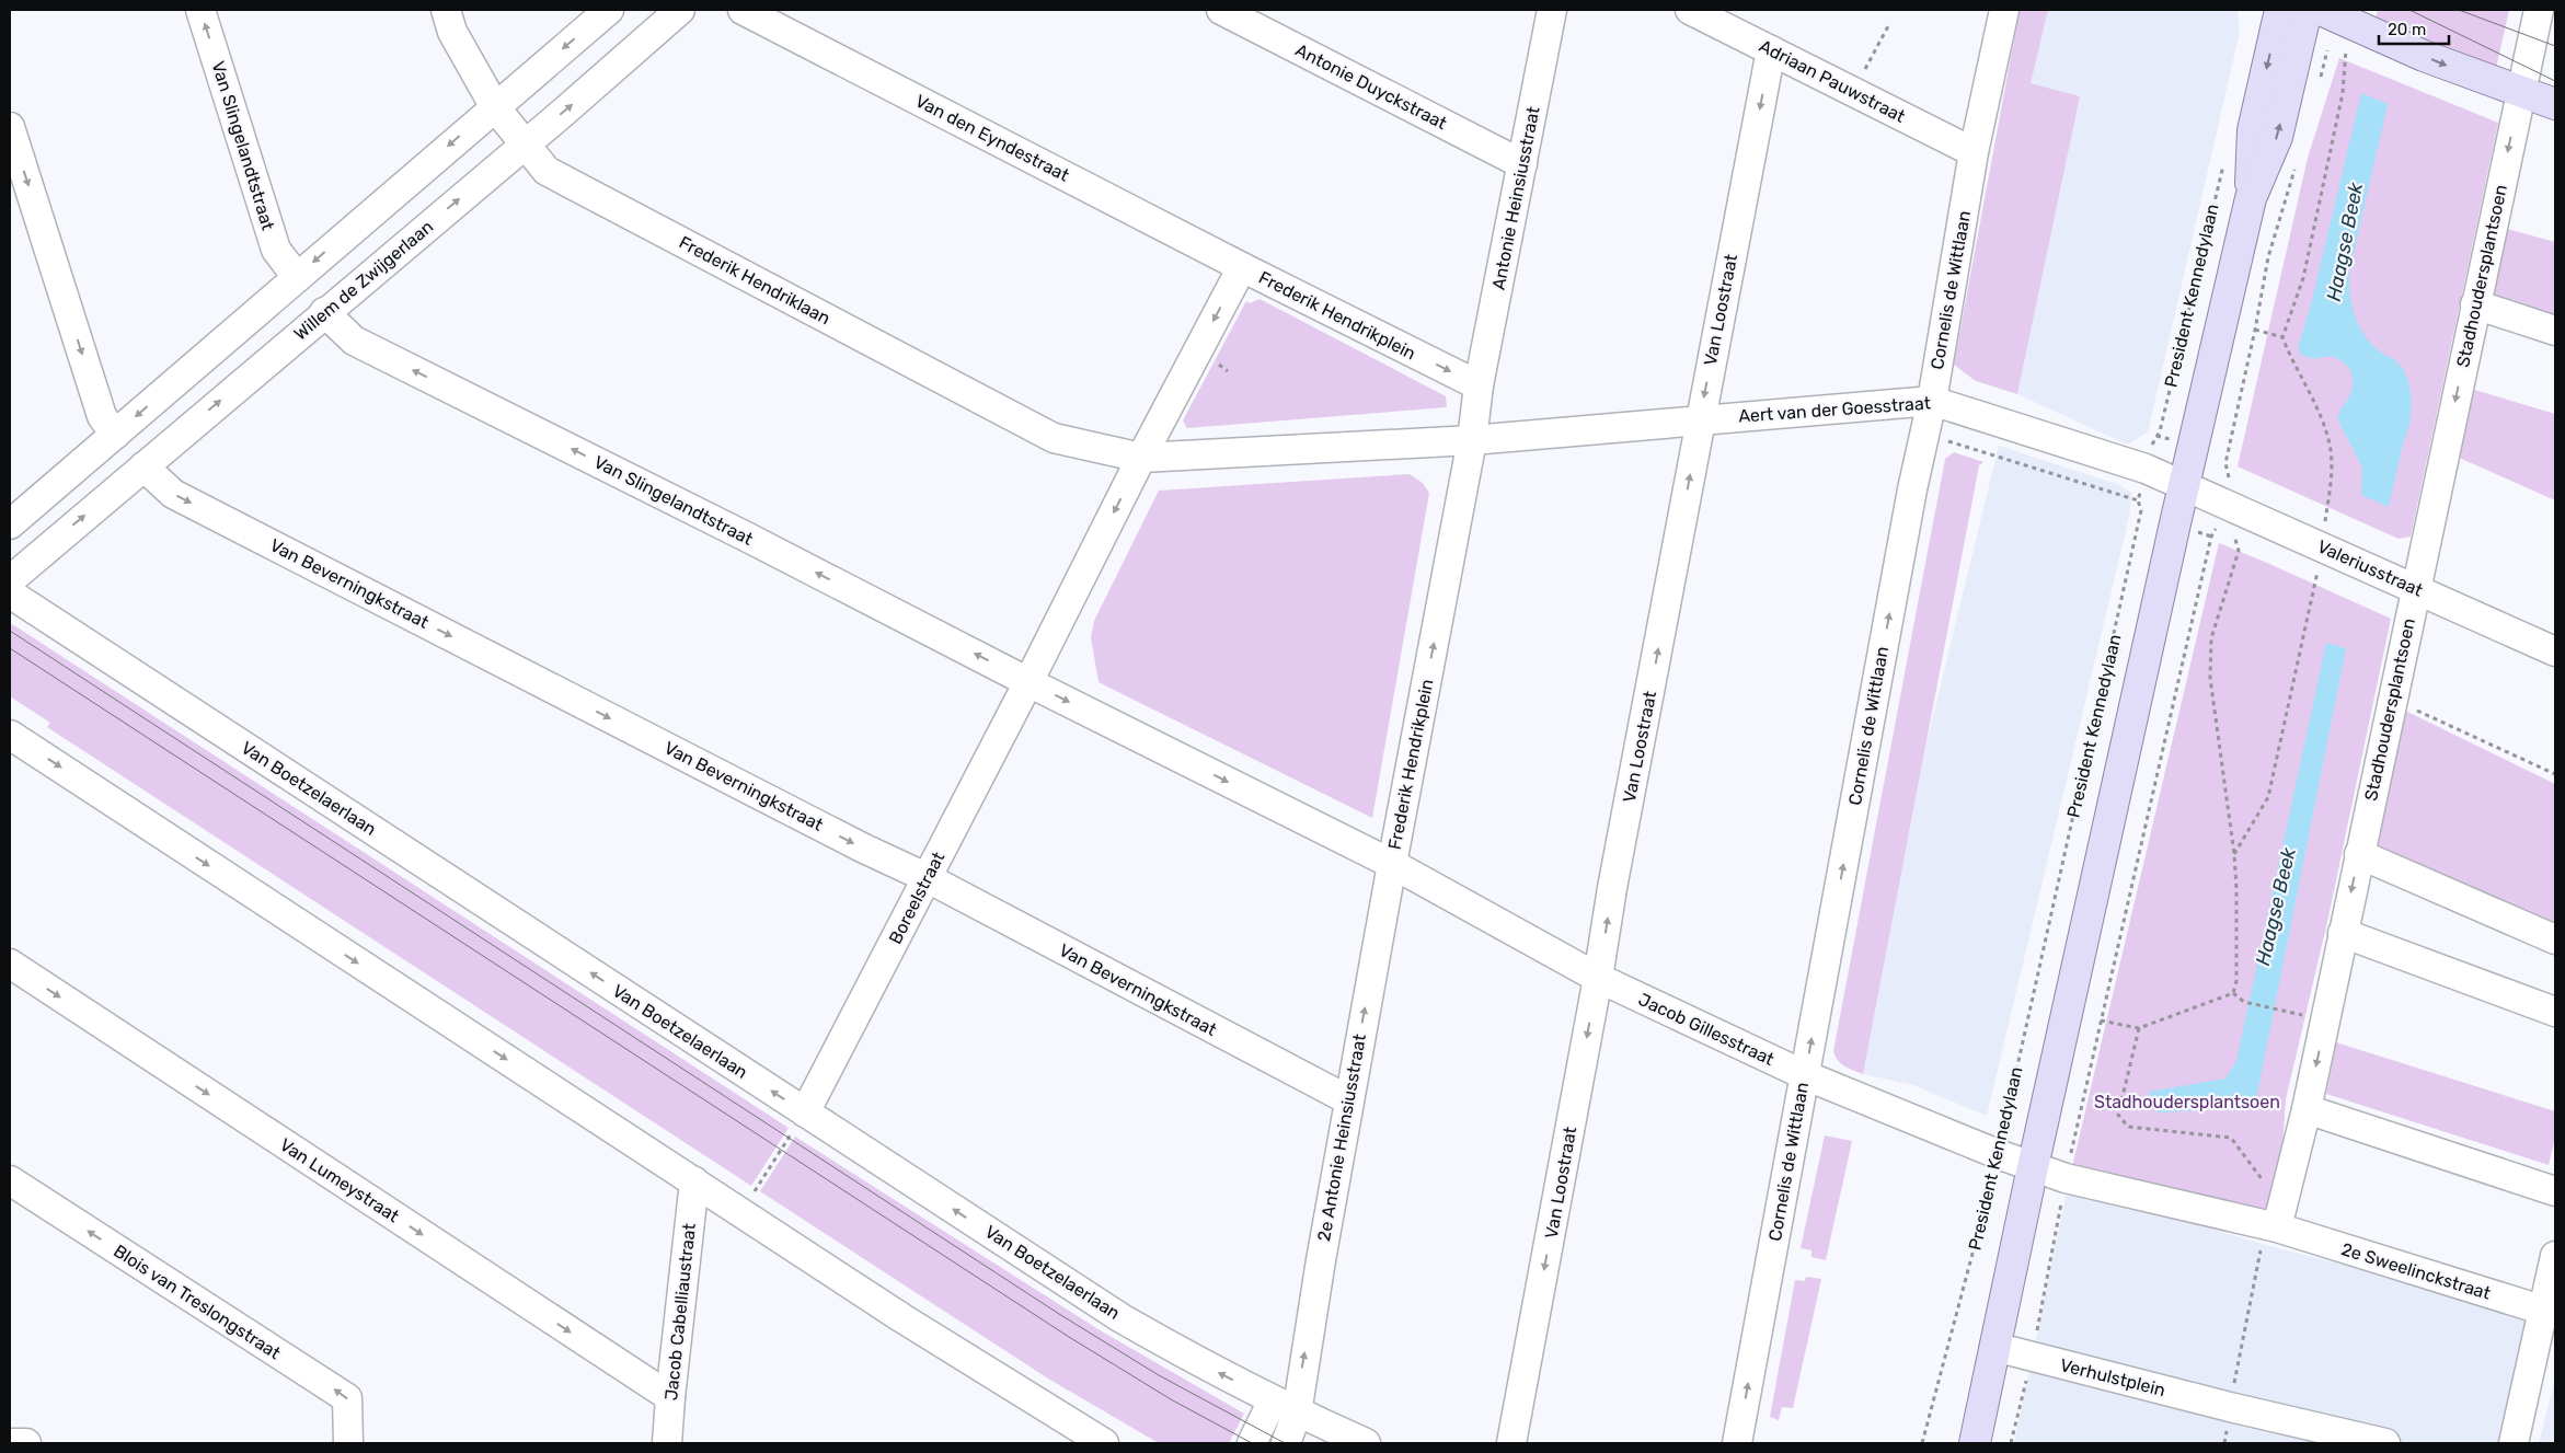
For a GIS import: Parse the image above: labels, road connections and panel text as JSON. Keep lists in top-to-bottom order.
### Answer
{
  "streets": {
    "main road": ["President Kennedylaan"],
    "street": [
      "Adriaan Pauwstraat",
      "Antonie Duyckstraat",
      "Van den Eyndestraat",
      "Van Slingelandtstraat",
      "Antonie Heinsiusstraat",
      "Stadhoudersplantsoen",
      "Willem de Zwijgerlaan",
      "Frederik Hendriklaan",
      "Cornelis de Wittlaan",
      "Van Loostraat",
      "Frederik Hendrikplein",
      "Aert van der Goesstraat",
      "Valeriusstraat",
      "Van Beverningkstraat",
      "Van Boetzelaerlaan",
      "Boreelstraat",
      "Jacob Gillesstraat",
      "2e Antonie Heinsiusstraat",
      "Van Lumeystraat",
      "2e Sweelinckstraat",
      "Blois van Treslongstraat",
      "Jacob Cabelliaustraat",
      "Verhulstplein"
    ]
  },
  "crossings": [
    ["Adriaan Pauwstraat", "Cornelis de Wittlaan"],
    ["Adriaan Pauwstraat", "Van Loostraat"],
    ["Antonie Duyckstraat", "Antonie Heinsiusstraat"],
    ["Van den Eyndestraat", "Frederik Hendrikplein"],
    ["Van Slingelandtstraat", "Willem de Zwijgerlaan"],
    ["Van Slingelandtstraat", "Frederik Hendrikplein"],
    ["Van Slingelandtstraat", "Boreelstraat"],
    ["Antonie Heinsiusstraat", "Frederik Hendrikplein"],
    ["Antonie Heinsiusstraat", "Aert van der Goesstraat"],
    ["Stadhoudersplantsoen", "Valeriusstraat"],
    ["Stadhoudersplantsoen", "2e Sweelinckstraat"],
    ["Willem de Zwijgerlaan", "Frederik Hendriklaan"],
    ["Willem de Zwijgerlaan", "Van Beverningkstraat"],
    ["Frederik Hendriklaan", "Frederik Hendrikplein"],
    ["Cornelis de Wittlaan", "Aert van der Goesstraat"],
    ["Cornelis de Wittlaan", "Jacob Gillesstraat"],
    ["President Kennedylaan", "Aert van der Goesstraat"],
    ["President Kennedylaan", "Valeriusstraat"],
    ["President Kennedylaan", "Jacob Gillesstraat"],
    ["President Kennedylaan", "Verhulstplein"],
    ["Van Loostraat", "Aert van der Goesstraat"],
    ["Van Loostraat", "Jacob Gillesstraat"],
    ["Frederik Hendrikplein", "Aert van der Goesstraat"],
    ["Frederik Hendrikplein", "Boreelstraat"],
    ["Frederik Hendrikplein", "Jacob Gillesstraat"],
    ["Frederik Hendrikplein", "2e Antonie Heinsiusstraat"],
    ["Aert van der Goesstraat", "Valeriusstraat"],
    ["Van Beverningkstraat", "Boreelstraat"],
    ["Van Beverningkstraat", "2e Antonie Heinsiusstraat"],
    ["Van Boetzelaerlaan", "Boreelstraat"],
    ["Van Boetzelaerlaan", "2e Antonie Heinsiusstraat"],
    ["Jacob Gillesstraat", "2e Antonie Heinsiusstraat"],
    ["Van Lumeystraat", "Jacob Cabelliaustraat"]
  ],
  "one_way": [
    "Van Slingelandtstraat",
    "Stadhoudersplantsoen",
    "Cornelis de Wittlaan",
    "Van Beverningkstraat",
    "2e Antonie Heinsiusstraat",
    "Blois van Treslongstraat"
  ],
  "water": ["Haagse Beek"],
  "parks": ["Stadhoudersplantsoen"],
  "scale_bar": "20 m"
}
